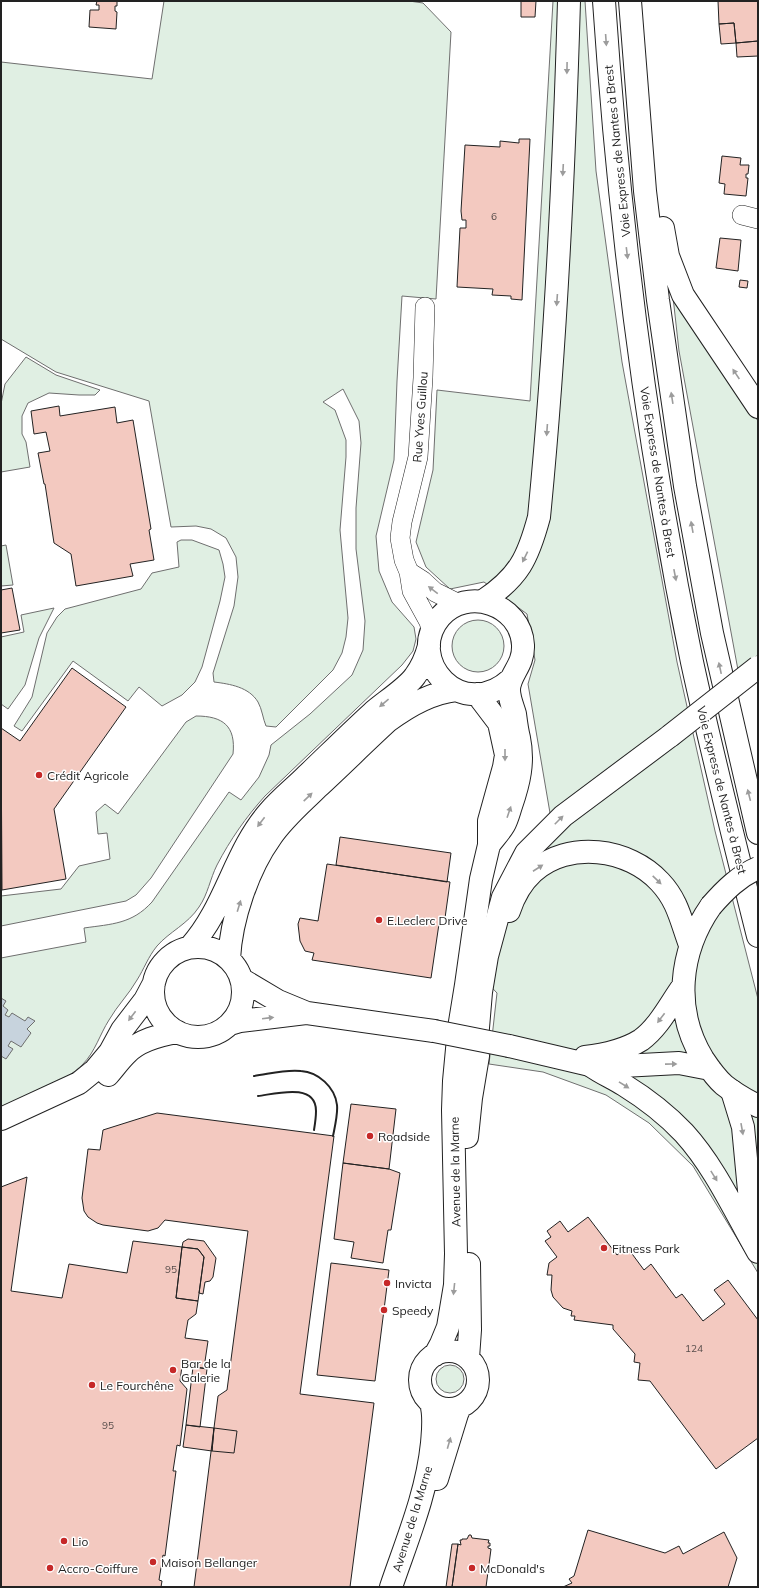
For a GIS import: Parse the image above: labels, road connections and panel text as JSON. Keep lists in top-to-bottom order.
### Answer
{
  "streets": {
    "main road": ["Voie Express de Nantes à Brest", "Avenue de la Marne"],
    "street": ["Rue Yves Guillou"]
  },
  "crossings": [
    ["Rue Yves Guillou", "Avenue de la Marne"]
  ],
  "places": [
    "Crédit Agricole",
    "E.Leclerc Drive",
    "Roadside",
    "Fitness Park",
    "Invicta",
    "Speedy",
    "Bar de la Galerie",
    "Le Fourchêne",
    "Lio",
    "Maison Bellanger",
    "Accro-Coiffure",
    "McDonald's"
  ],
  "house_numbers": [
    "6",
    "95",
    "124",
    "95"
  ]
}
